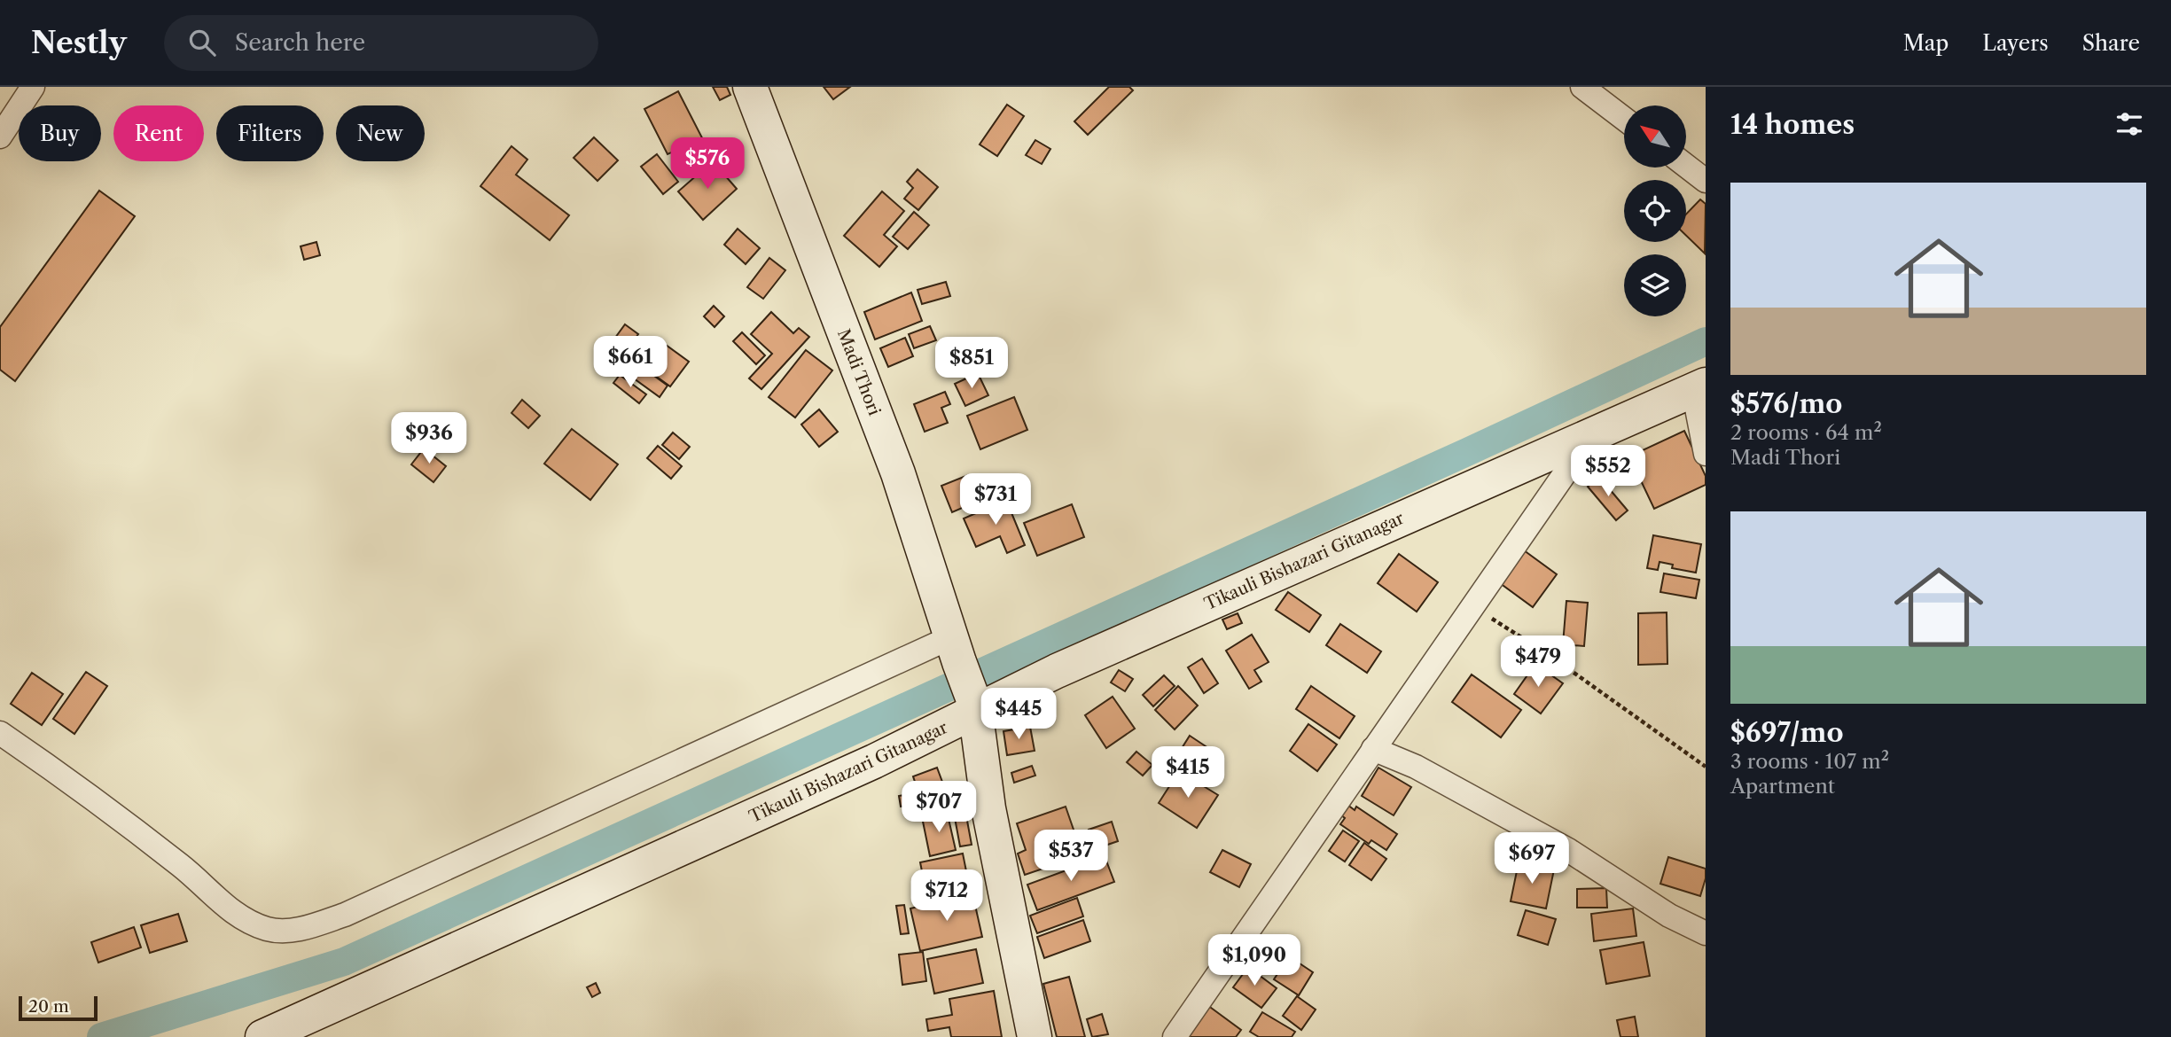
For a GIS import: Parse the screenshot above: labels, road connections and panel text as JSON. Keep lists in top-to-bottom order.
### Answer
{
  "streets": {
    "street": ["Madi Thori", "Tikauli Bishazari Gitanagar"]
  },
  "crossings": [
    ["Madi Thori", "Tikauli Bishazari Gitanagar"]
  ],
  "scale_bar": "20 m",
  "north": "top left",
  "page": {
    "header": "Nestly",
    "search": "Search here",
    "nav": ["Map", "Layers", "Share"],
    "heading": "14 homes",
    "chip": [
      "Buy",
      "Rent",
      "Filters",
      "New"
    ],
    "price": [
      "$576",
      "$661",
      "$851",
      "$936",
      "$552",
      "$731",
      "$479",
      "$445",
      "$415",
      "$707",
      "$537",
      "$697",
      "$712",
      "$1,090"
    ],
    "list": [
      {
        "name": "$576/mo",
        "note": "2 rooms · 64 m² · Madi Thori"
      },
      {
        "name": "$697/mo",
        "note": "3 rooms · 107 m² · Apartment"
      }
    ],
    "scale": "20 m"
  }
}
